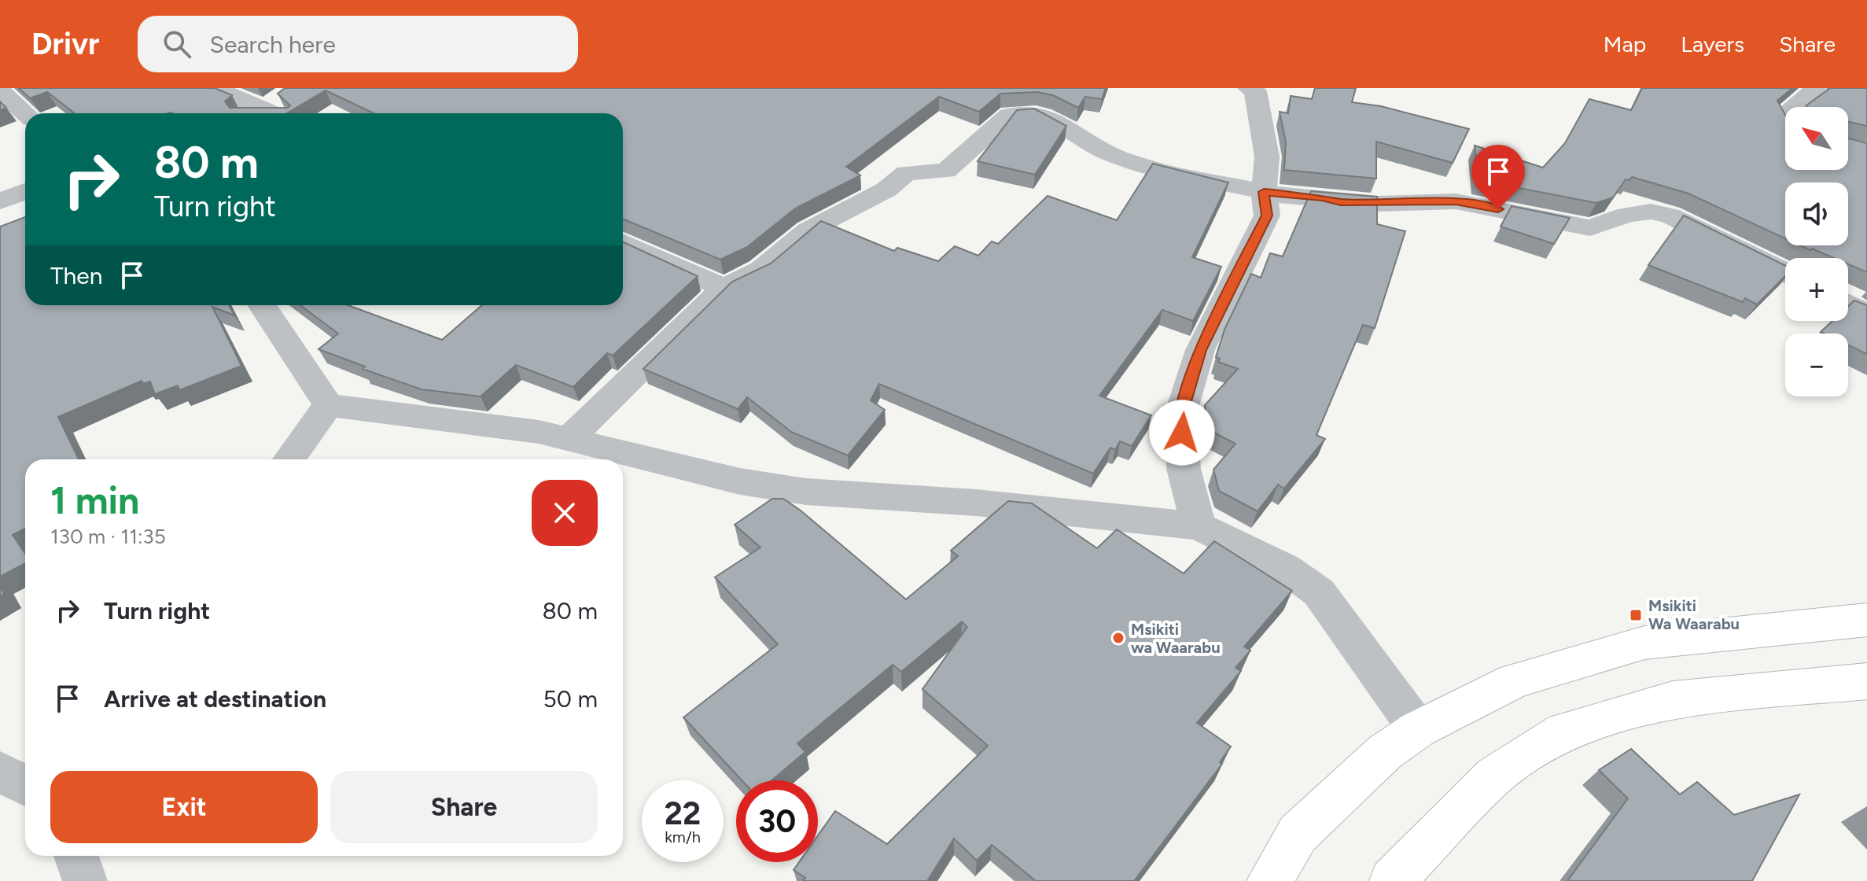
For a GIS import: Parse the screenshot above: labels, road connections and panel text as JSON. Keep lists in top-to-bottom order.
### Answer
{
  "places": {
    "transit": ["Msikiti Wa Waarabu"],
    "other": ["Msikiti wa Waarabu"]
  },
  "north": "top left",
  "page": {
    "header": "Drivr",
    "search": "Search here",
    "nav": ["Map", "Layers", "Share"],
    "map_buttons": ["+", "−"],
    "turn": ["80 m", "Turn right"],
    "then": "Then",
    "heading": ["1 min", "130 m · 11:35"],
    "list": [
      {
        "name": "Turn right",
        "value": "80 m"
      },
      {
        "name": "Arrive at destination",
        "value": "50 m"
      }
    ],
    "buttons": ["Exit", "Share"],
    "speed": "22 km/h",
    "limit": "30"
  }
}
